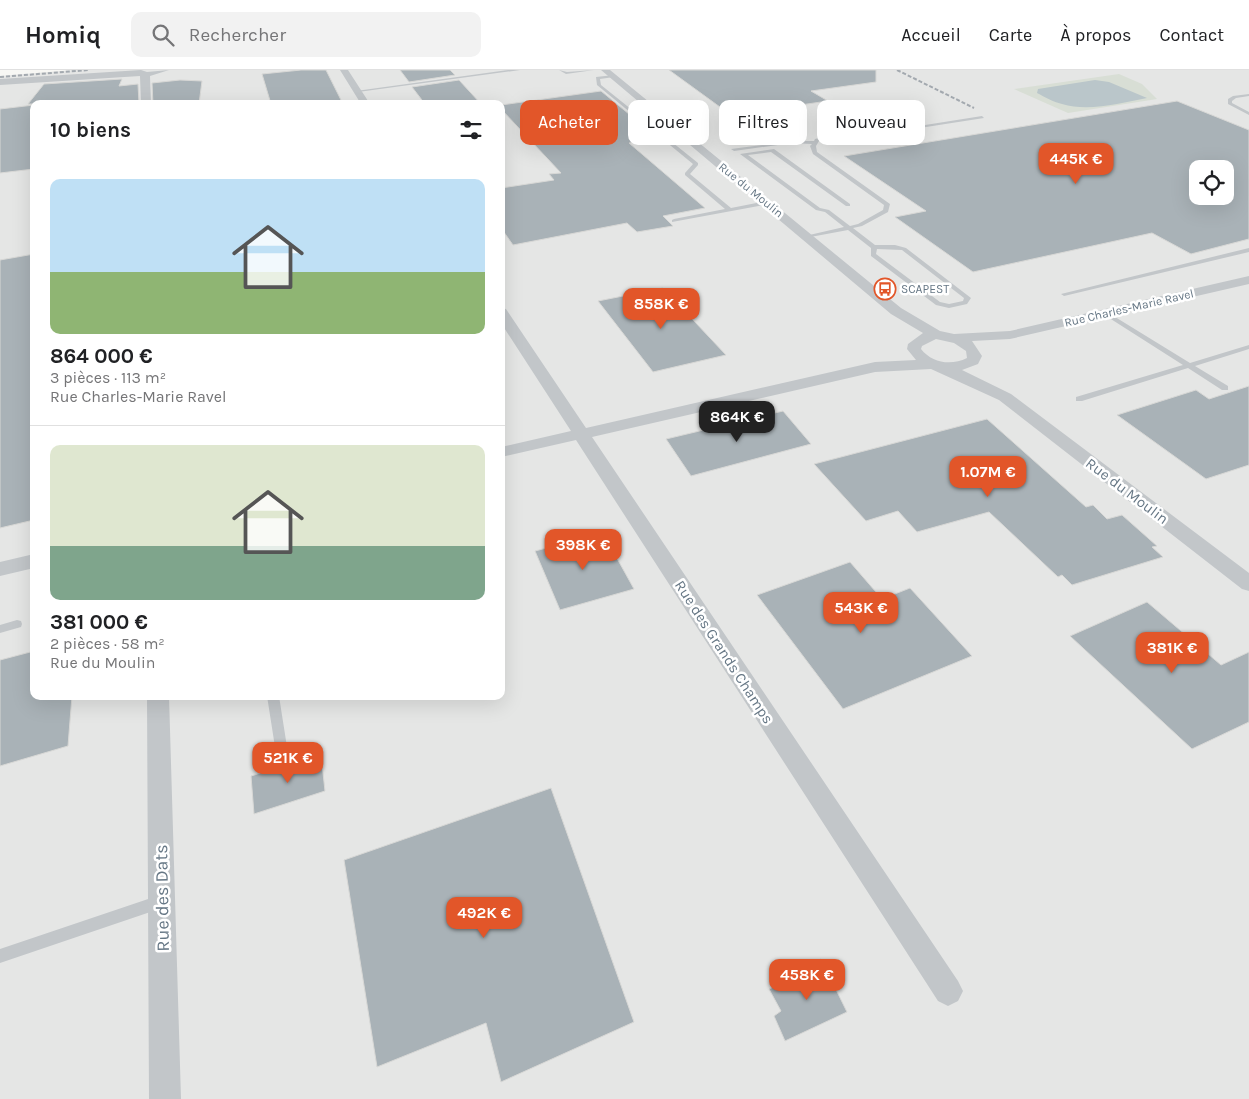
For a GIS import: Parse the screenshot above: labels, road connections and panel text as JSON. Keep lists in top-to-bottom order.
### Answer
{
  "streets": {
    "street": [
      "Rue du Moulin",
      "Rue Charles-Marie Ravel",
      "Rue des Grands Champs",
      "Rue des Dats"
    ]
  },
  "crossings": [
    ["Rue du Moulin", "Rue Charles-Marie Ravel"]
  ],
  "places": {
    "bus stop": ["SCAPEST"]
  },
  "page": {
    "header": "Homiq",
    "search": "Rechercher",
    "nav": [
      "Accueil",
      "Carte",
      "À propos",
      "Contact"
    ],
    "chip": [
      "Acheter",
      "Louer",
      "Filtres",
      "Nouveau"
    ],
    "heading": "10 biens",
    "price": [
      "445K €",
      "858K €",
      "864K €",
      "1.07M €",
      "398K €",
      "543K €",
      "381K €",
      "521K €",
      "492K €",
      "458K €"
    ],
    "list": [
      {
        "name": "864 000 €",
        "note": "3 pièces · 113 m² · Rue Charles-Marie Ravel"
      },
      {
        "name": "381 000 €",
        "note": "2 pièces · 58 m² · Rue du Moulin"
      }
    ]
  }
}
